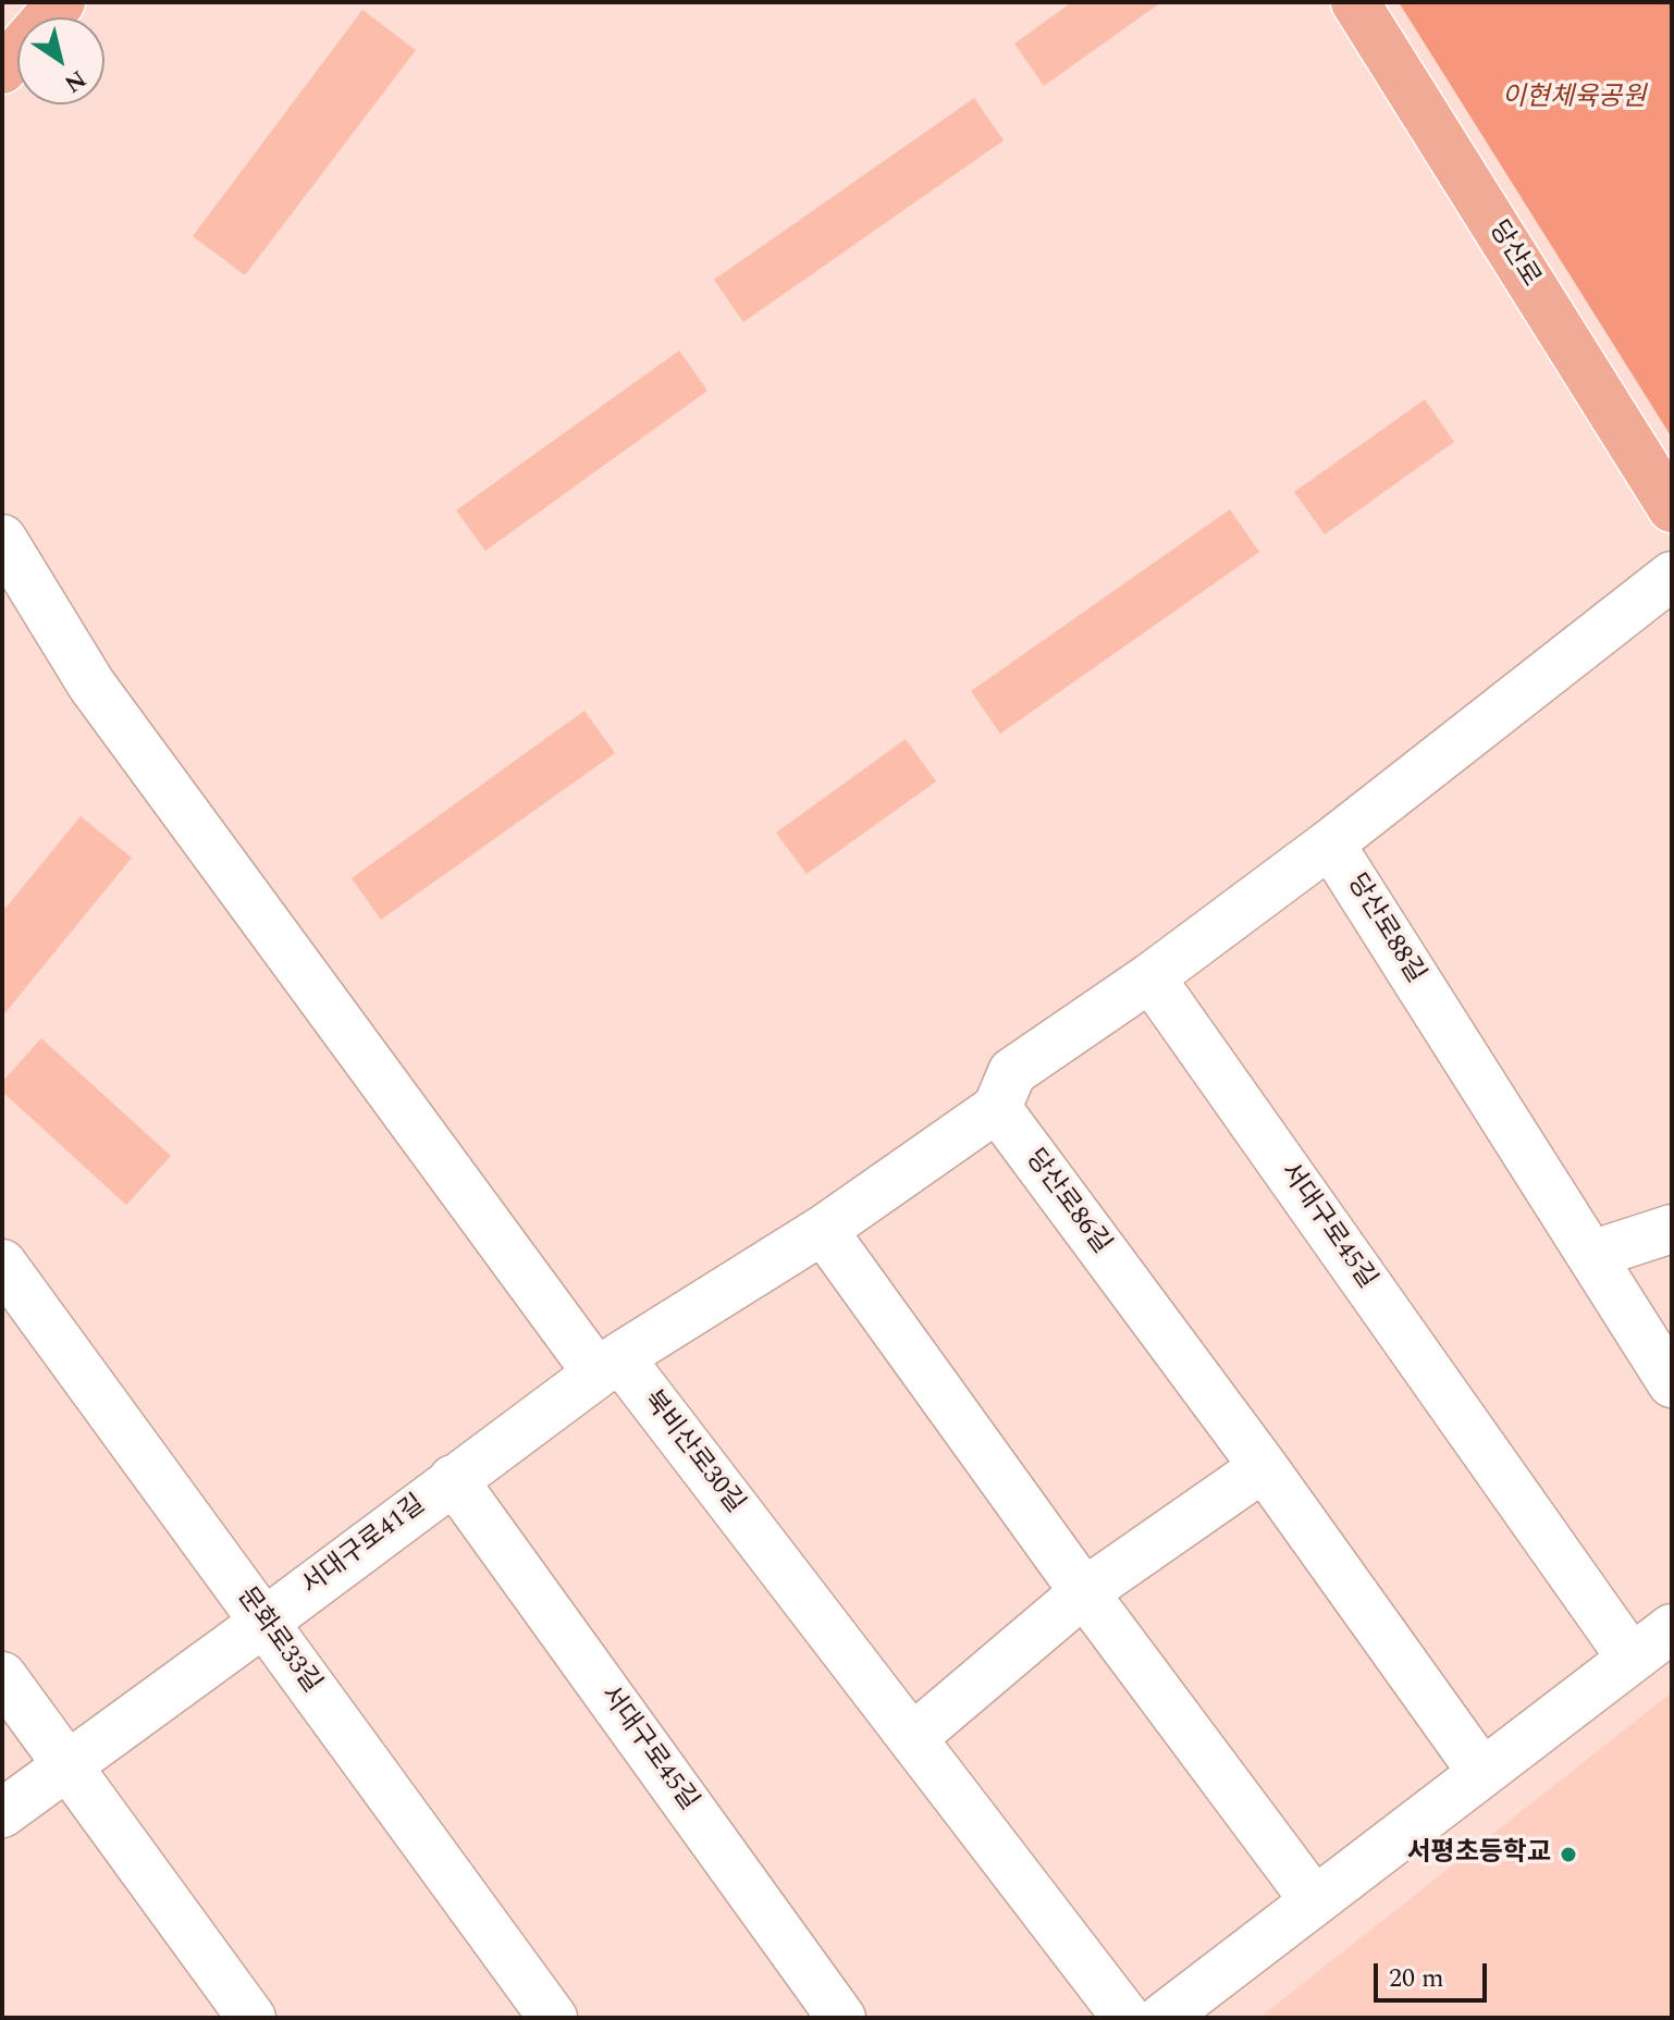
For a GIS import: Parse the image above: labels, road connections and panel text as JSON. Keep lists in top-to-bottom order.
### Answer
{
  "streets": {
    "main road": ["당산로"],
    "street": [
      "당산로88길",
      "당산로86길",
      "서대구로45길",
      "북비산로30길",
      "서대구로41길",
      "문화로33길"
    ]
  },
  "crossings": [
    ["서대구로45길", "서대구로41길"],
    ["북비산로30길", "서대구로41길"],
    ["서대구로41길", "문화로33길"]
  ],
  "parks": ["이현체육공원"],
  "places": ["서평초등학교"],
  "scale_bar": "20 m",
  "north": "bottom right"
}
